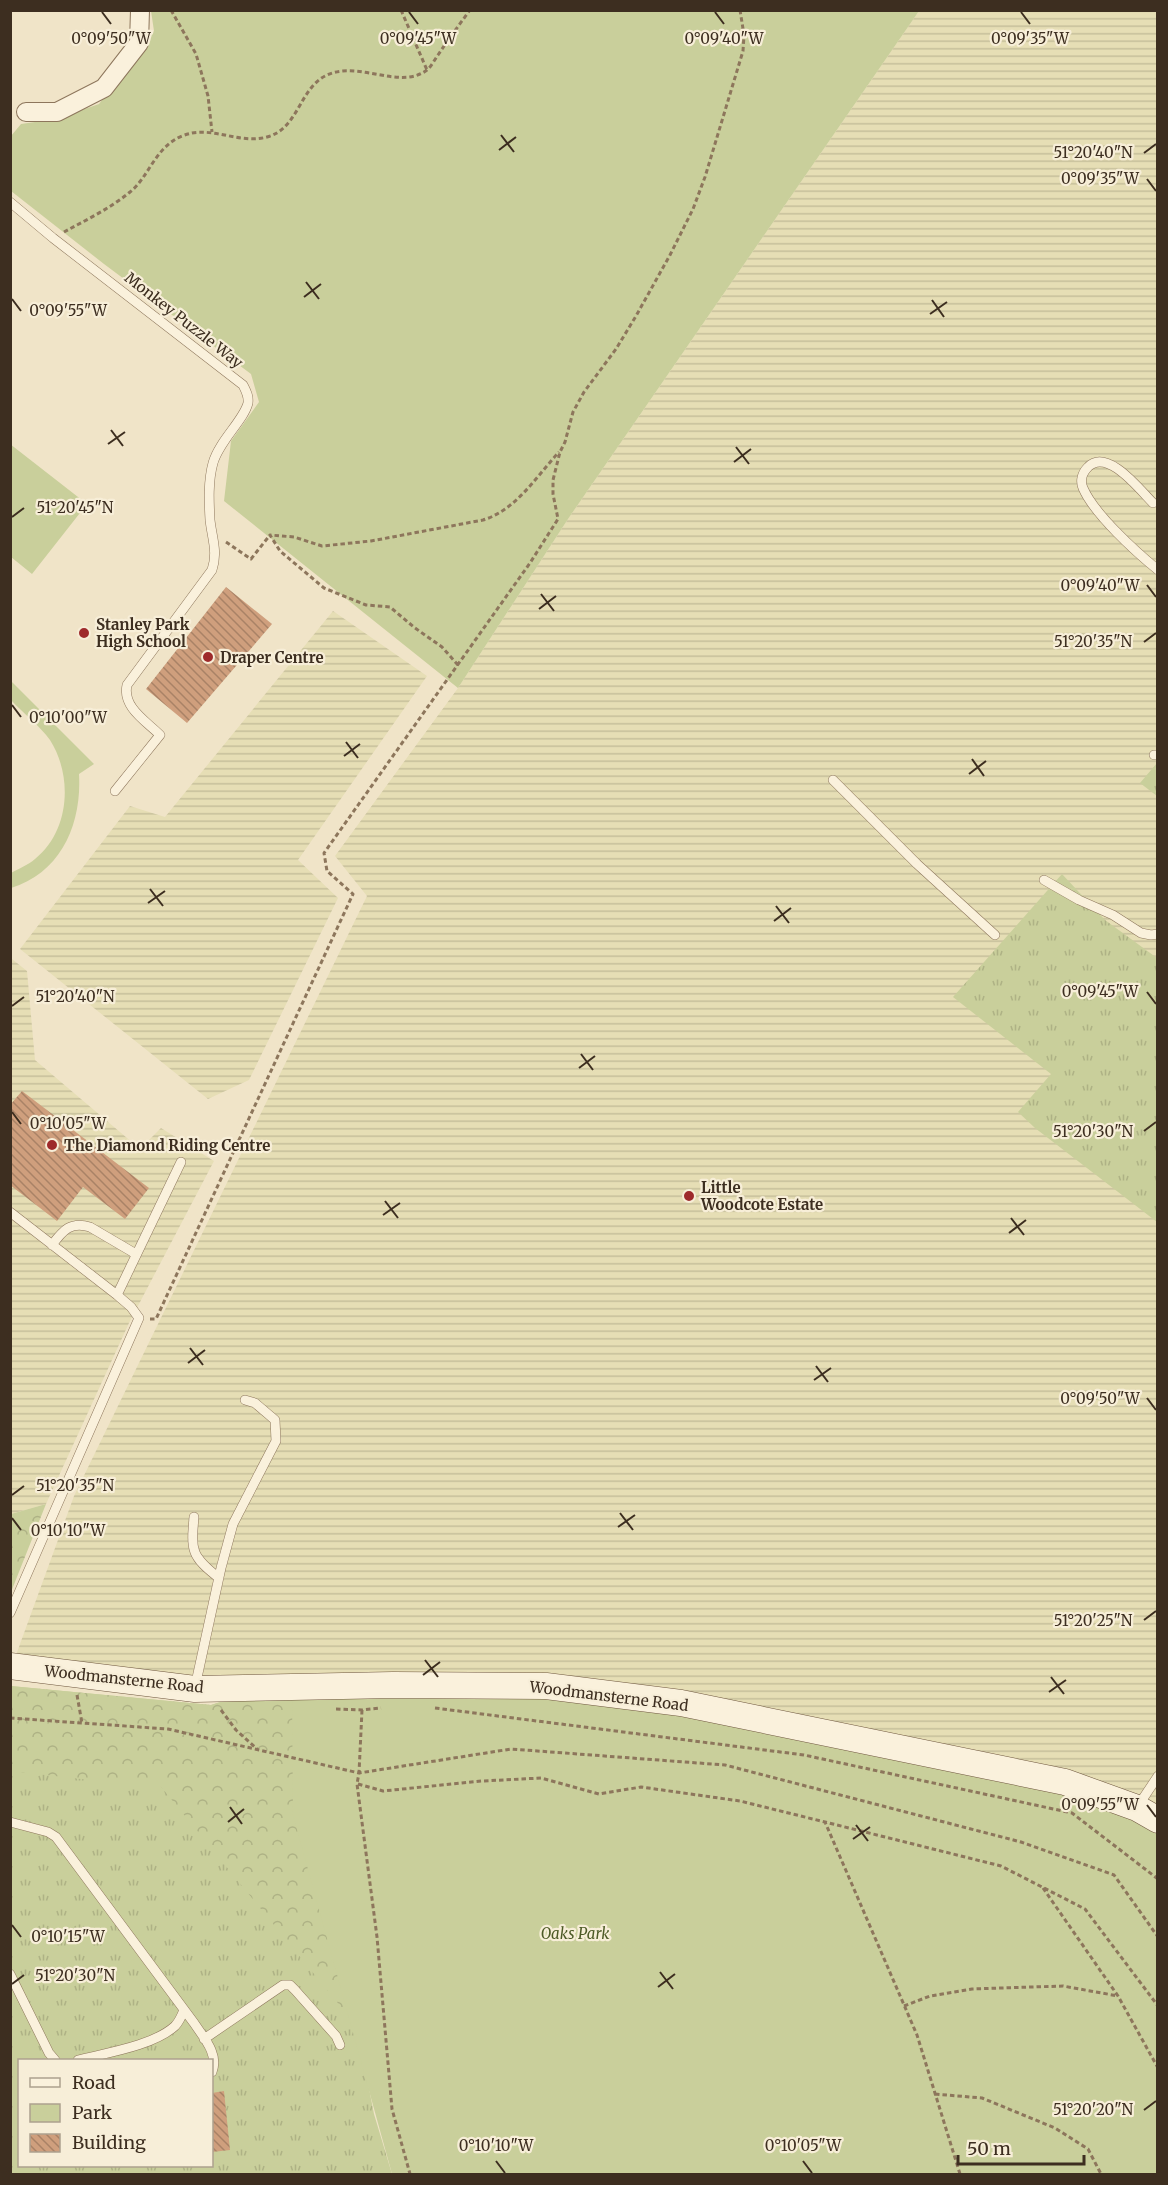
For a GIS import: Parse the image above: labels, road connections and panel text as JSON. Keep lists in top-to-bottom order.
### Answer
{
  "streets": {
    "main road": ["Woodmansterne Road"],
    "lane": ["Monkey Puzzle Way"]
  },
  "parks": ["Oaks Park"],
  "places": [
    "Stanley Park High School",
    "Draper Centre",
    "The Diamond Riding Centre",
    "Little Woodcote Estate"
  ],
  "legend": ["Road", "Park", "Building"],
  "scale_bar": "50 m",
  "coordinates": [
    "0°09'50\"W",
    "0°09'45\"W",
    "0°09'40\"W",
    "0°09'35\"W",
    "51°20'40\"N",
    "0°09'55\"W",
    "51°20'45\"N",
    "51°20'35\"N",
    "0°10'00\"W",
    "0°10'05\"W",
    "51°20'30\"N",
    "0°10'10\"W",
    "51°20'25\"N",
    "0°10'15\"W",
    "51°20'20\"N"
  ]
}
